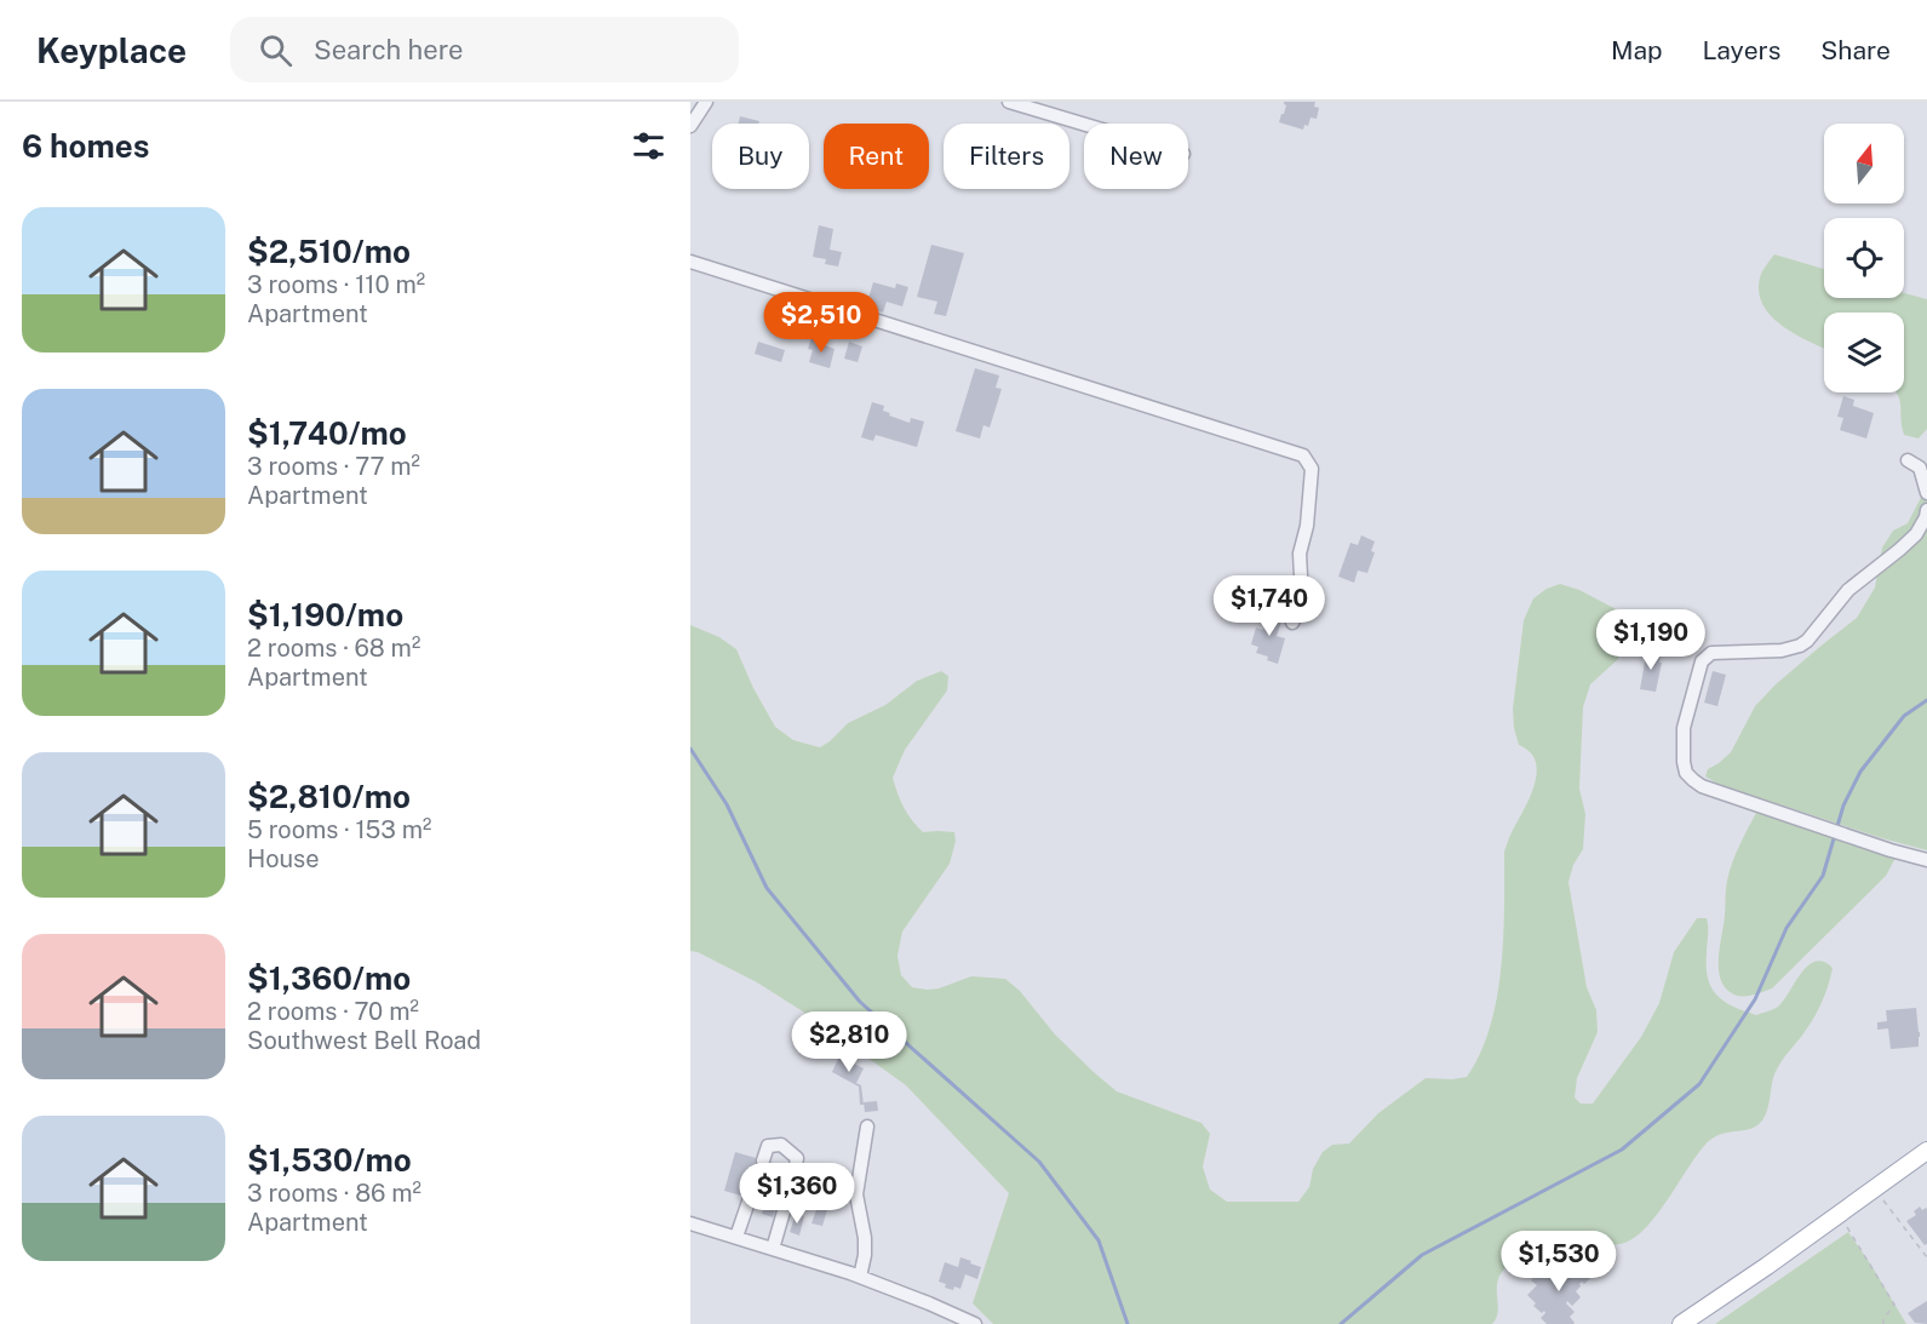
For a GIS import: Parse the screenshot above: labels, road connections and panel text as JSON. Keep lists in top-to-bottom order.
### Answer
{
  "north": "top",
  "page": {
    "header": "Keyplace",
    "search": "Search here",
    "nav": ["Map", "Layers", "Share"],
    "heading": "6 homes",
    "chip": [
      "Buy",
      "Rent",
      "Filters",
      "New"
    ],
    "list": [
      {
        "name": "$2,510/mo",
        "note": "3 rooms · 110 m² · Apartment"
      },
      {
        "name": "$1,740/mo",
        "note": "3 rooms · 77 m² · Apartment"
      },
      {
        "name": "$1,190/mo",
        "note": "2 rooms · 68 m² · Apartment"
      },
      {
        "name": "$2,810/mo",
        "note": "5 rooms · 153 m² · House"
      },
      {
        "name": "$1,360/mo",
        "note": "2 rooms · 70 m² · Southwest Bell Road"
      },
      {
        "name": "$1,530/mo",
        "note": "3 rooms · 86 m² · Apartment"
      }
    ],
    "price": [
      "$2,510",
      "$1,740",
      "$1,190",
      "$2,810",
      "$1,360",
      "$1,530"
    ]
  }
}
